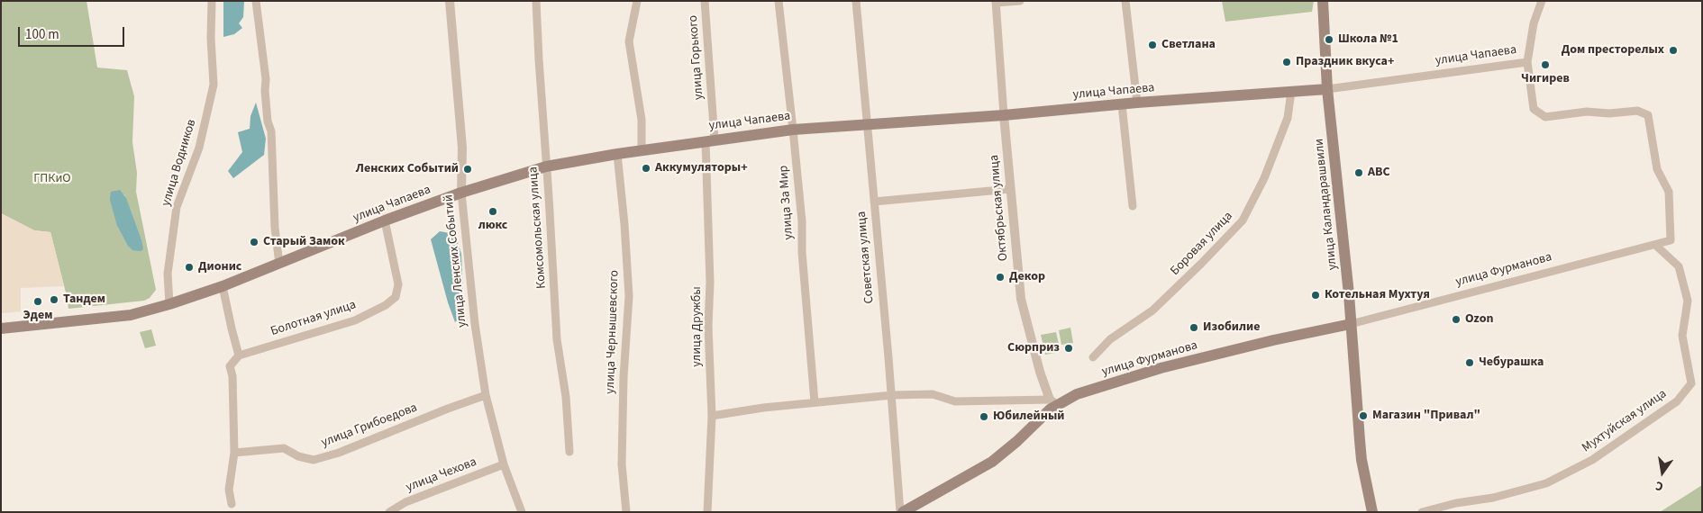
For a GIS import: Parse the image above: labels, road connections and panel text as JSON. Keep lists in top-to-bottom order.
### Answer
{
  "streets": {
    "main road": ["улица Чапаева", "улица Каландарашвили", "улица Фурманова"],
    "street": [
      "улица Горького",
      "улица Водников",
      "улица За Мир",
      "Октябрьская улица",
      "Комсомольская улица",
      "Боровая улица",
      "Советская улица",
      "улица Ленских Событий",
      "Болотная улица",
      "улица Дружбы",
      "улица Чернышевского",
      "Мухтуйская улица",
      "улица Грибоедова",
      "улица Чехова"
    ]
  },
  "crossings": [
    ["улица Чапаева", "улица Горького"],
    ["улица Чапаева", "улица Водников"],
    ["улица Чапаева", "улица За Мир"],
    ["улица Чапаева", "улица Каландарашвили"],
    ["улица Чапаева", "Октябрьская улица"],
    ["улица Чапаева", "Комсомольская улица"],
    ["улица Чапаева", "Боровая улица"],
    ["улица Чапаева", "Советская улица"],
    ["улица Чапаева", "улица Ленских Событий"],
    ["улица Чапаева", "улица Фурманова"],
    ["улица Чапаева", "Болотная улица"],
    ["улица Чапаева", "улица Дружбы"],
    ["улица Чапаева", "улица Чернышевского"],
    ["улица Горького", "улица Дружбы"],
    ["улица Каландарашвили", "улица Фурманова"],
    ["Октябрьская улица", "улица Фурманова"],
    ["Советская улица", "улица Фурманова"],
    ["улица Ленских Событий", "улица Грибоедова"],
    ["улица Ленских Событий", "улица Чехова"],
    ["улица Фурманова", "Мухтуйская улица"]
  ],
  "parks": ["ГПКиО"],
  "places": [
    "Школа №1",
    "Светлана",
    "Дом престорелых",
    "Праздник вкуса+",
    "Чигирев",
    "Аккумуляторы+",
    "Ленских Событий",
    "ABC",
    "люкс",
    "Старый Замок",
    "Дионис",
    "Декор",
    "Котельная Мухтуя",
    "Тандем",
    "Эдем",
    "Ozon",
    "Изобилие",
    "Сюрприз",
    "Чебурашка",
    "Магазин \"Привал\"",
    "Юбилейный"
  ],
  "scale_bar": "100 m",
  "north": "bottom"
}
